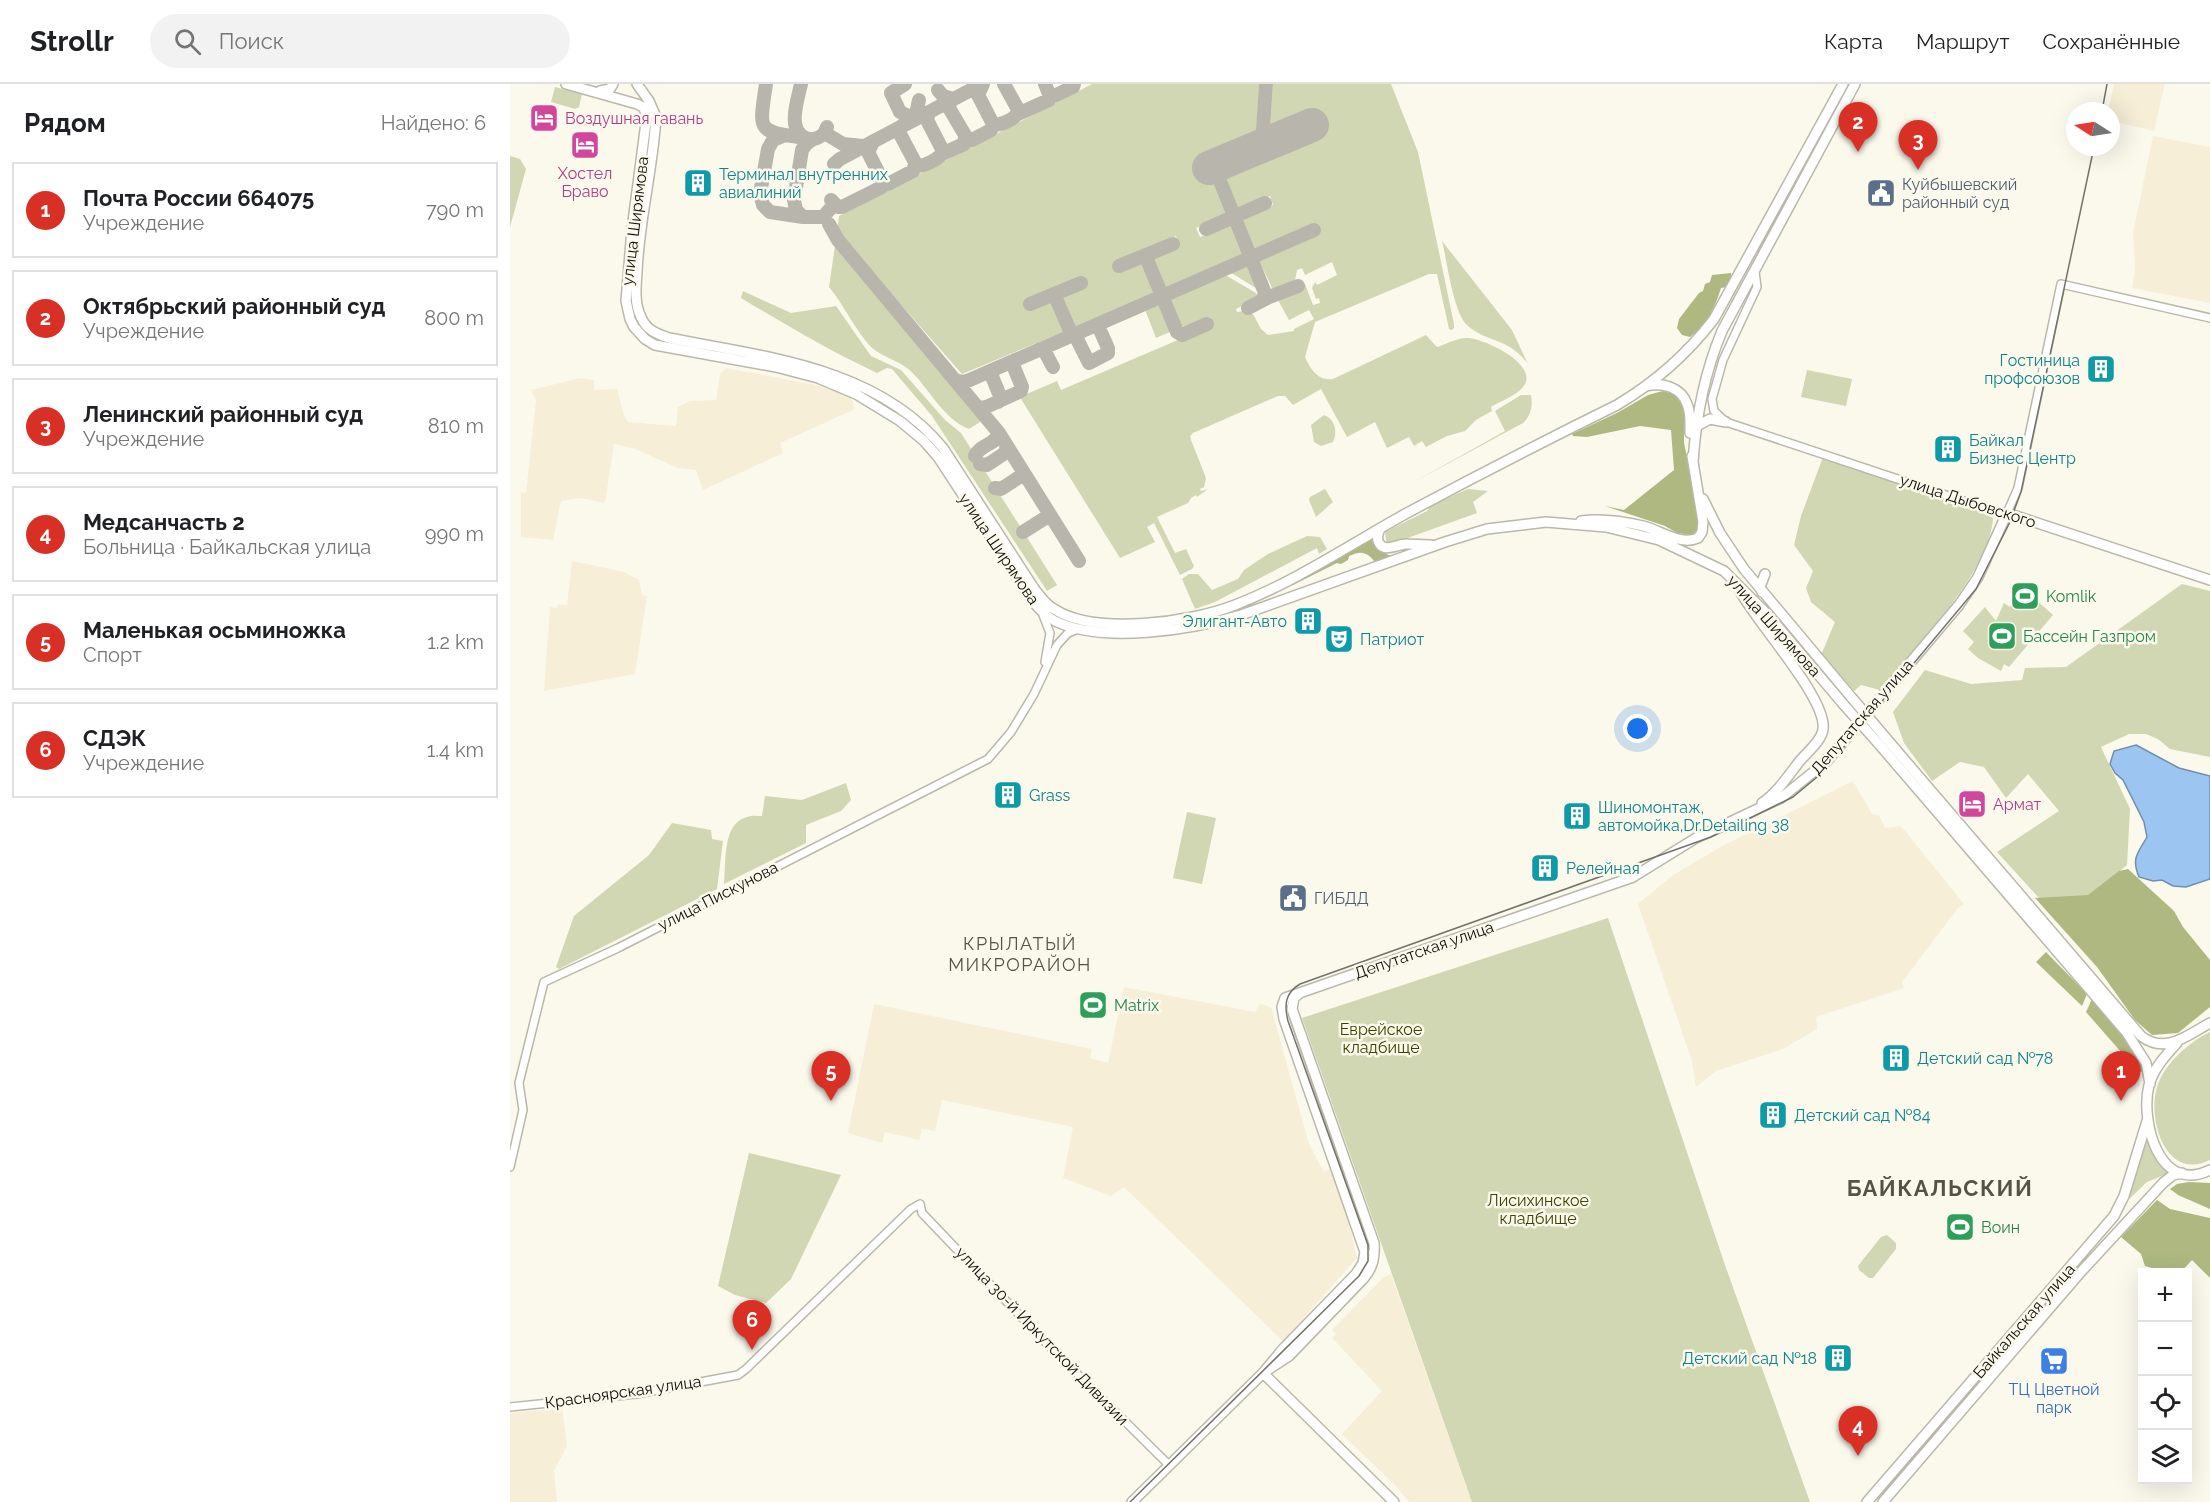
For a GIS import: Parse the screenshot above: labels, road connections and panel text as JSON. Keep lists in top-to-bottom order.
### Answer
{
  "streets": {
    "main road": [
      "улица Ширямова",
      "улица Дыбовского",
      "Депутатская улица",
      "Байкальская улица"
    ],
    "street": ["улица Пискунова", "улица 30-й Иркутской Дивизии", "Красноярская улица"]
  },
  "crossings": [
    ["улица Ширямова", "улица Пискунова"],
    ["улица Дыбовского", "Депутатская улица"],
    ["улица 30-й Иркутской Дивизии", "Красноярская улица"]
  ],
  "districts": ["КРЫЛАТЫЙ МИКРОРАЙОН", "БАЙКАЛЬСКИЙ"],
  "parks": ["Еврейское кладбище", "Лисихинское кладбище"],
  "places": {
    "hotel": ["Воздушная гавань", "Хостел Браво", "Армат"],
    "building": [
      "Терминал внутренних авиалиний",
      "Гостиница профсоюзов",
      "Байкал Бизнес Центр",
      "Элигант-Авто",
      "Grass",
      "Шиномонтаж, автомойка,Dr.Detailing 38",
      "Релейная",
      "Детский сад №78",
      "Детский сад №84",
      "Детский сад №18"
    ],
    "public building": ["Куйбышевский районный суд", "ГИБДД"],
    "sports": [
      "Komlik",
      "Бассейн Газпром",
      "Matrix",
      "Воин"
    ],
    "theatre": ["Патриот"],
    "supermarket": ["ТЦ Цветной парк"]
  },
  "north": "left",
  "page": {
    "header": "Strollr",
    "search": "Поиск",
    "nav": ["Карта", "Маршрут", "Сохранённые"],
    "heading": ["Рядом", "Найдено: 6"],
    "pins": [
      "2",
      "3",
      "1",
      "5",
      "6",
      "4"
    ],
    "list": [
      {
        "mark": "1",
        "name": "Почта России 664075",
        "note": "Учреждение",
        "value": "790 m"
      },
      {
        "mark": "2",
        "name": "Октябрьский районный суд",
        "note": "Учреждение",
        "value": "800 m"
      },
      {
        "mark": "3",
        "name": "Ленинский районный суд",
        "note": "Учреждение",
        "value": "810 m"
      },
      {
        "mark": "4",
        "name": "Медсанчасть 2",
        "note": "Больница · Байкальская улица",
        "value": "990 m"
      },
      {
        "mark": "5",
        "name": "Маленькая осьминожка",
        "note": "Спорт",
        "value": "1.2 km"
      },
      {
        "mark": "6",
        "name": "СДЭК",
        "note": "Учреждение",
        "value": "1.4 km"
      }
    ],
    "map_buttons": ["+", "−"]
  }
}
